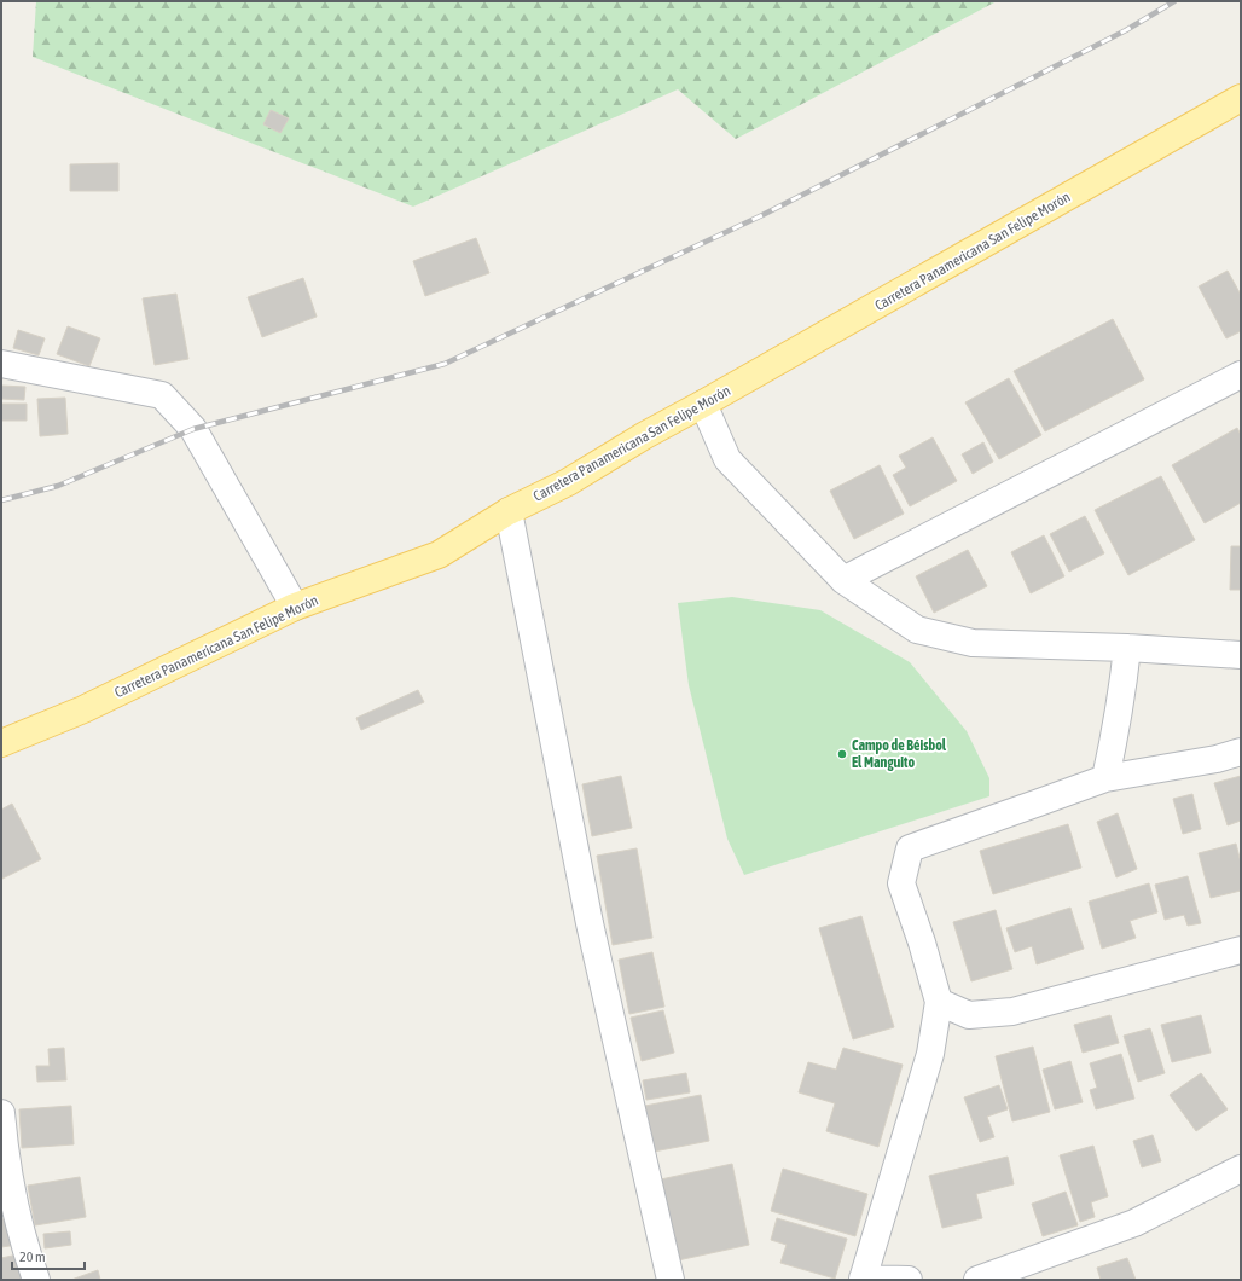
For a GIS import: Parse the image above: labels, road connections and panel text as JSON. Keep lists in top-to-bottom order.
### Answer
{
  "streets": {
    "main road": ["Carretera Panamericana San Felipe Morón"]
  },
  "places": ["Campo de Béisbol El Manguito"],
  "scale_bar": "20 m"
}
